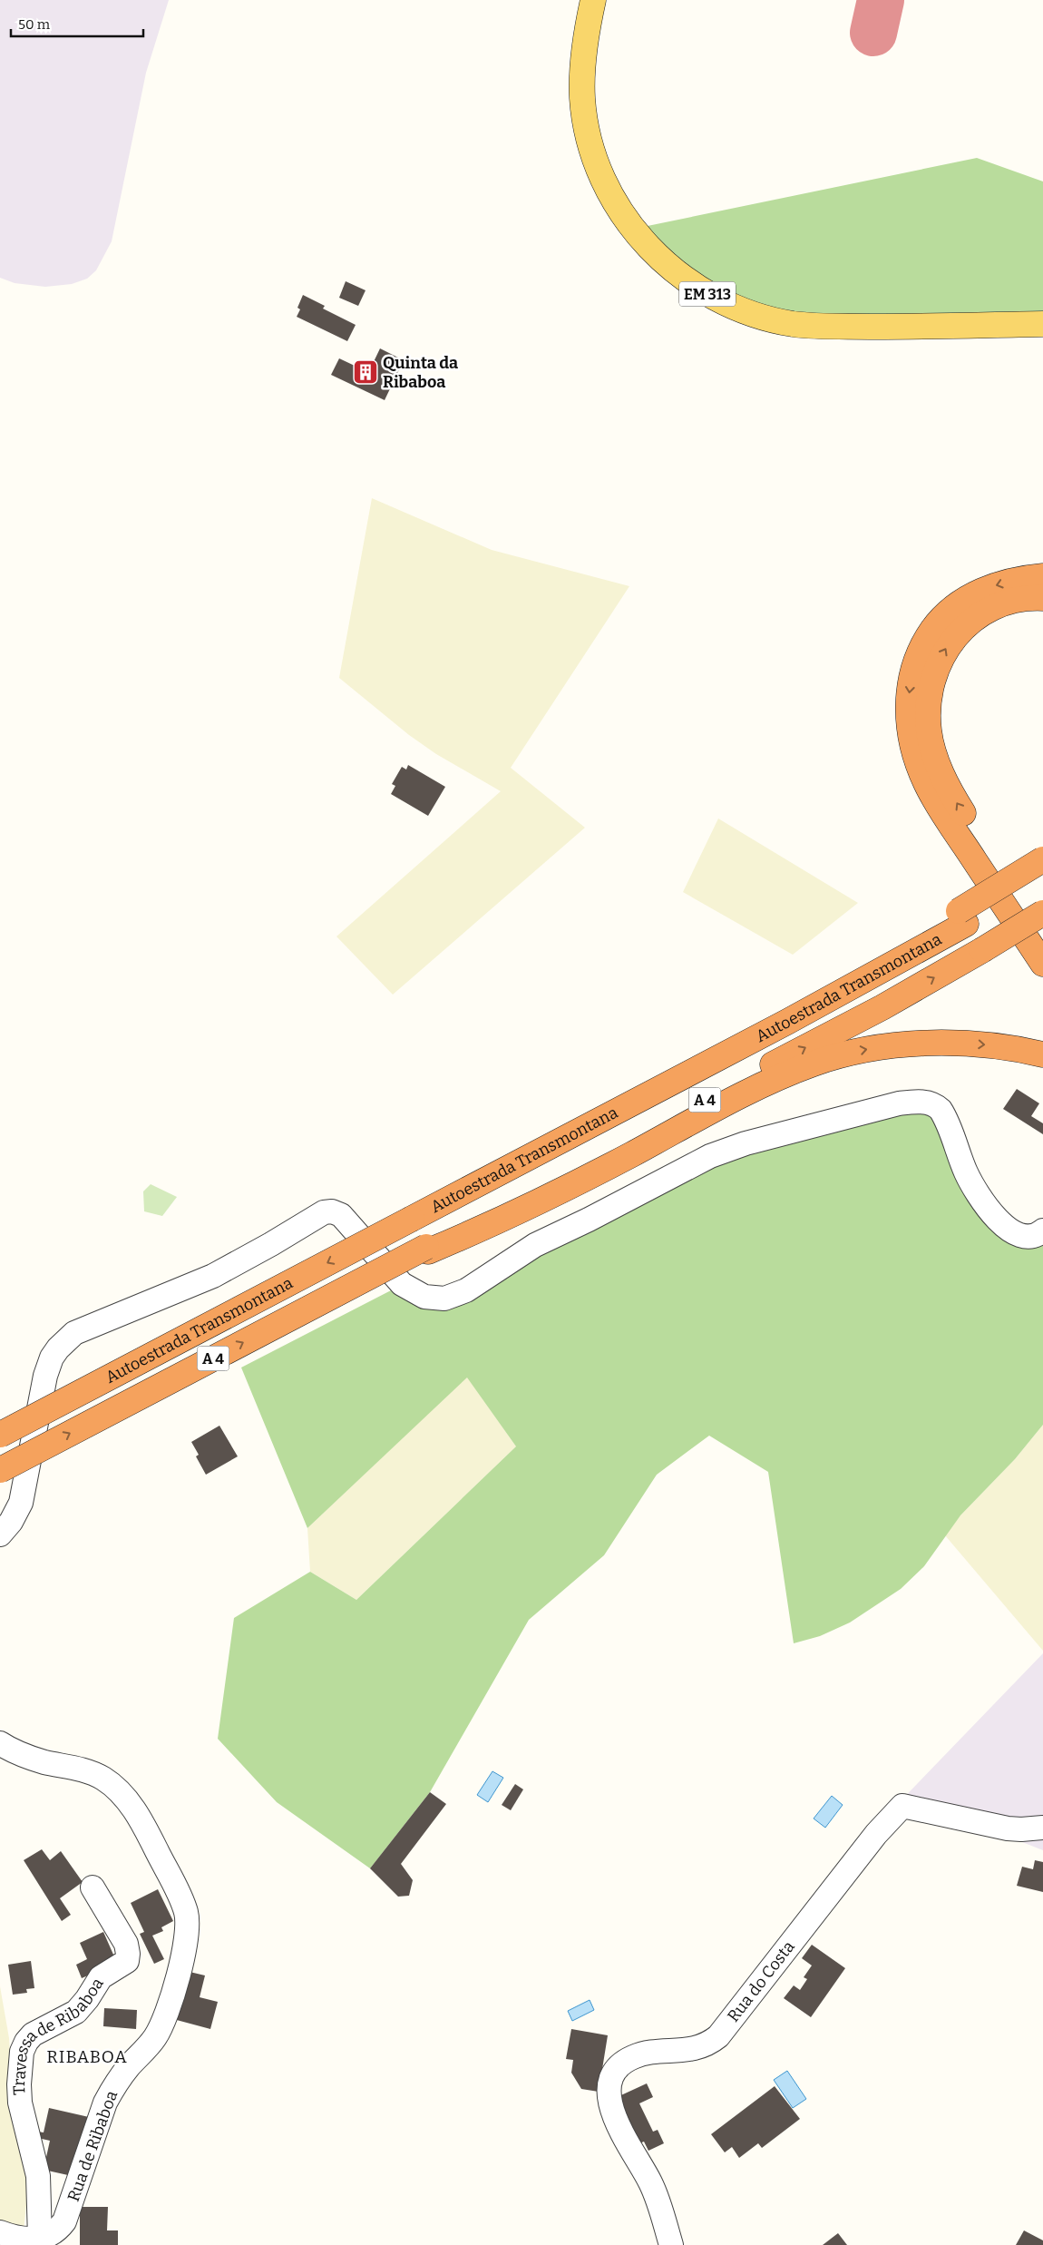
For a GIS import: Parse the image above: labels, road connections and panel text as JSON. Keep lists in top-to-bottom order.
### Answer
{
  "streets": {
    "highway": ["Autoestrada Transmontana", "A 4"],
    "main road": ["EM 313"],
    "street": ["Rua do Costa", "Travessa de Ribaboa", "Rua de Ribaboa"]
  },
  "crossings": [
    ["Travessa de Ribaboa", "Rua de Ribaboa"]
  ],
  "districts": ["RIBABOA"],
  "places": {
    "building": ["Quinta da Ribaboa"]
  },
  "scale_bar": "50 m"
}
